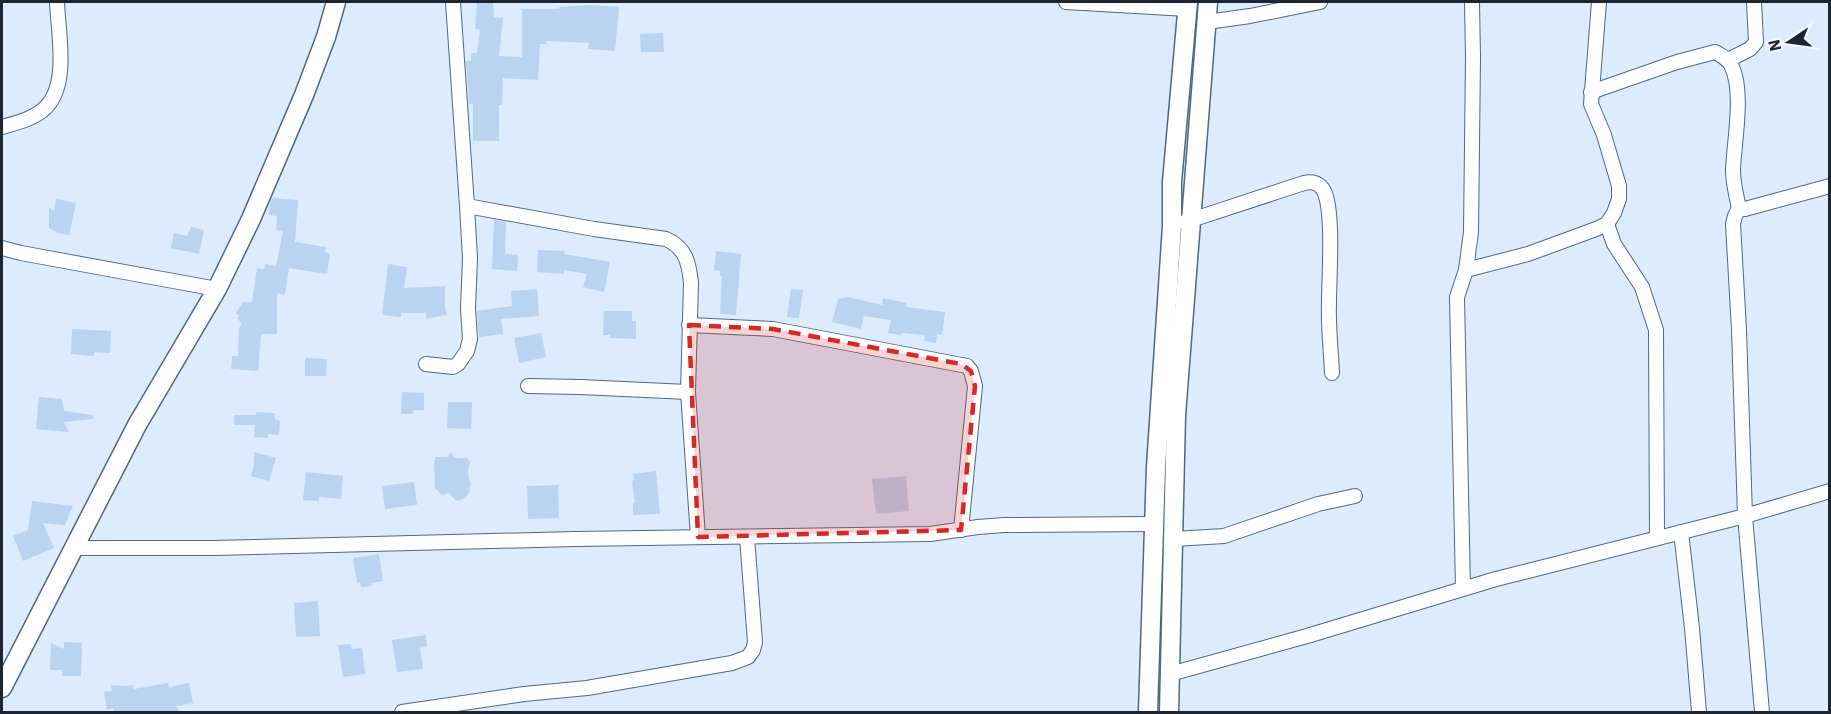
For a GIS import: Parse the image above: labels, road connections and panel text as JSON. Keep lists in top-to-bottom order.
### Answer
{
  "north": "left"
}
